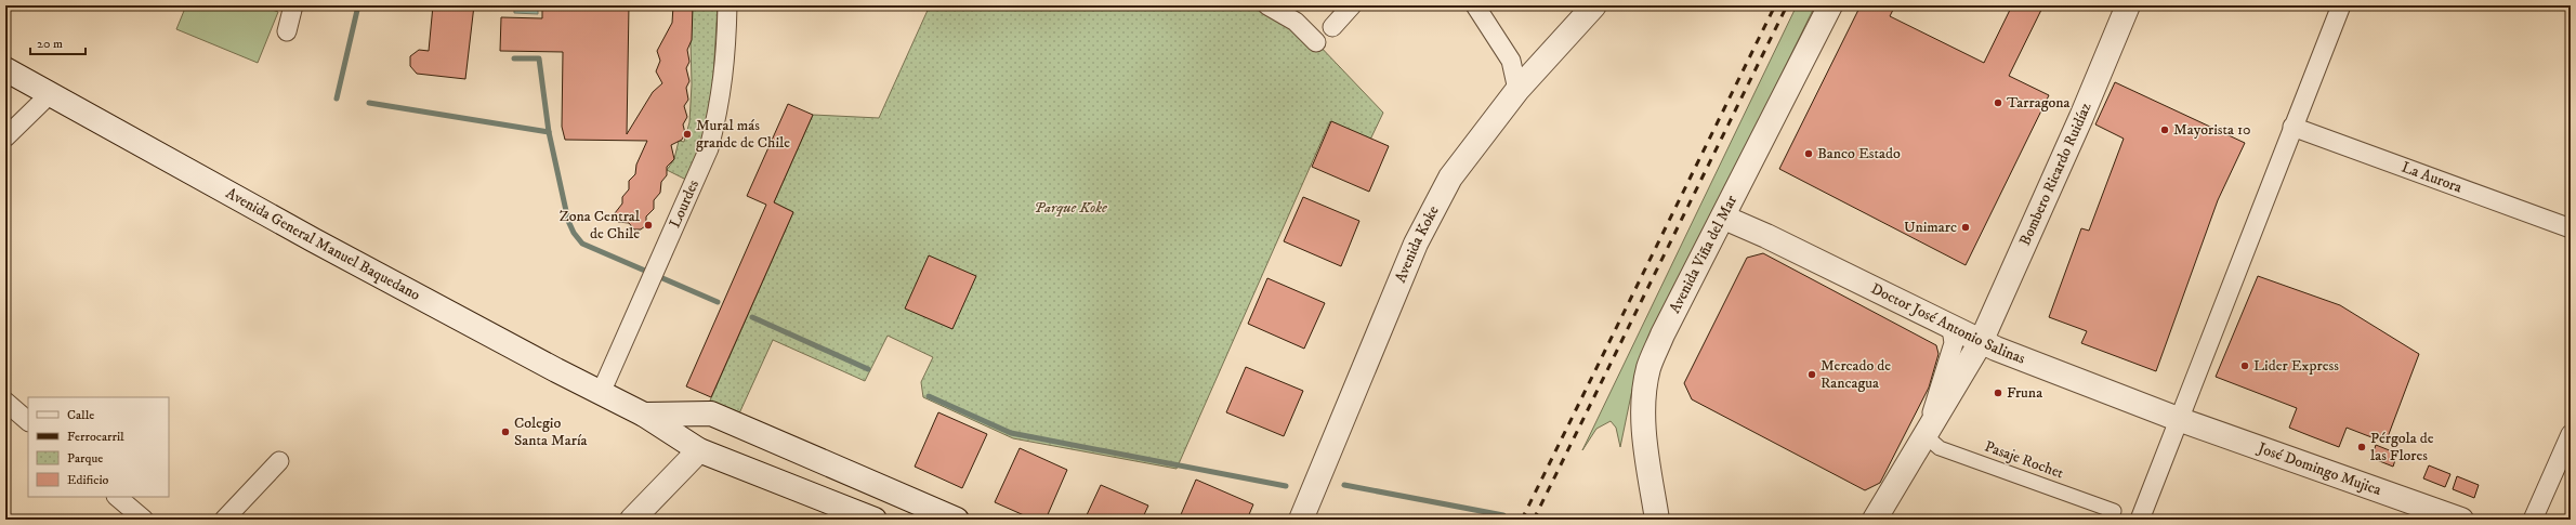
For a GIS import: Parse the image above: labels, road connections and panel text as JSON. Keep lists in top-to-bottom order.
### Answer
{
  "streets": {
    "street": [
      "Bombero Ricardo Ruidíaz",
      "La Aurora",
      "Lourdes",
      "Avenida General Manuel Baquedano",
      "Avenida Koke",
      "Avenida Viña del Mar",
      "Doctor José Antonio Salinas",
      "Pasaje Rochet",
      "José Domingo Mujica"
    ]
  },
  "crossings": [
    ["Bombero Ricardo Ruidíaz", "Doctor José Antonio Salinas"],
    ["Bombero Ricardo Ruidíaz", "Pasaje Rochet"],
    ["Lourdes", "Avenida General Manuel Baquedano"],
    ["Avenida Viña del Mar", "Doctor José Antonio Salinas"],
    ["Doctor José Antonio Salinas", "José Domingo Mujica"]
  ],
  "parks": ["Parque Koke"],
  "places": [
    "Tarragona",
    "Mayorista 10",
    "Mural más grande de Chile",
    "Banco Estado",
    "Zona Central de Chile",
    "Unimarc",
    "Lider Express",
    "Mercado de Rancagua",
    "Fruna",
    "Colegio Santa María",
    "Pérgola de las Flores"
  ],
  "legend": [
    "Calle",
    "Ferrocarril",
    "Parque",
    "Edificio"
  ],
  "scale_bar": "20 m"
}
